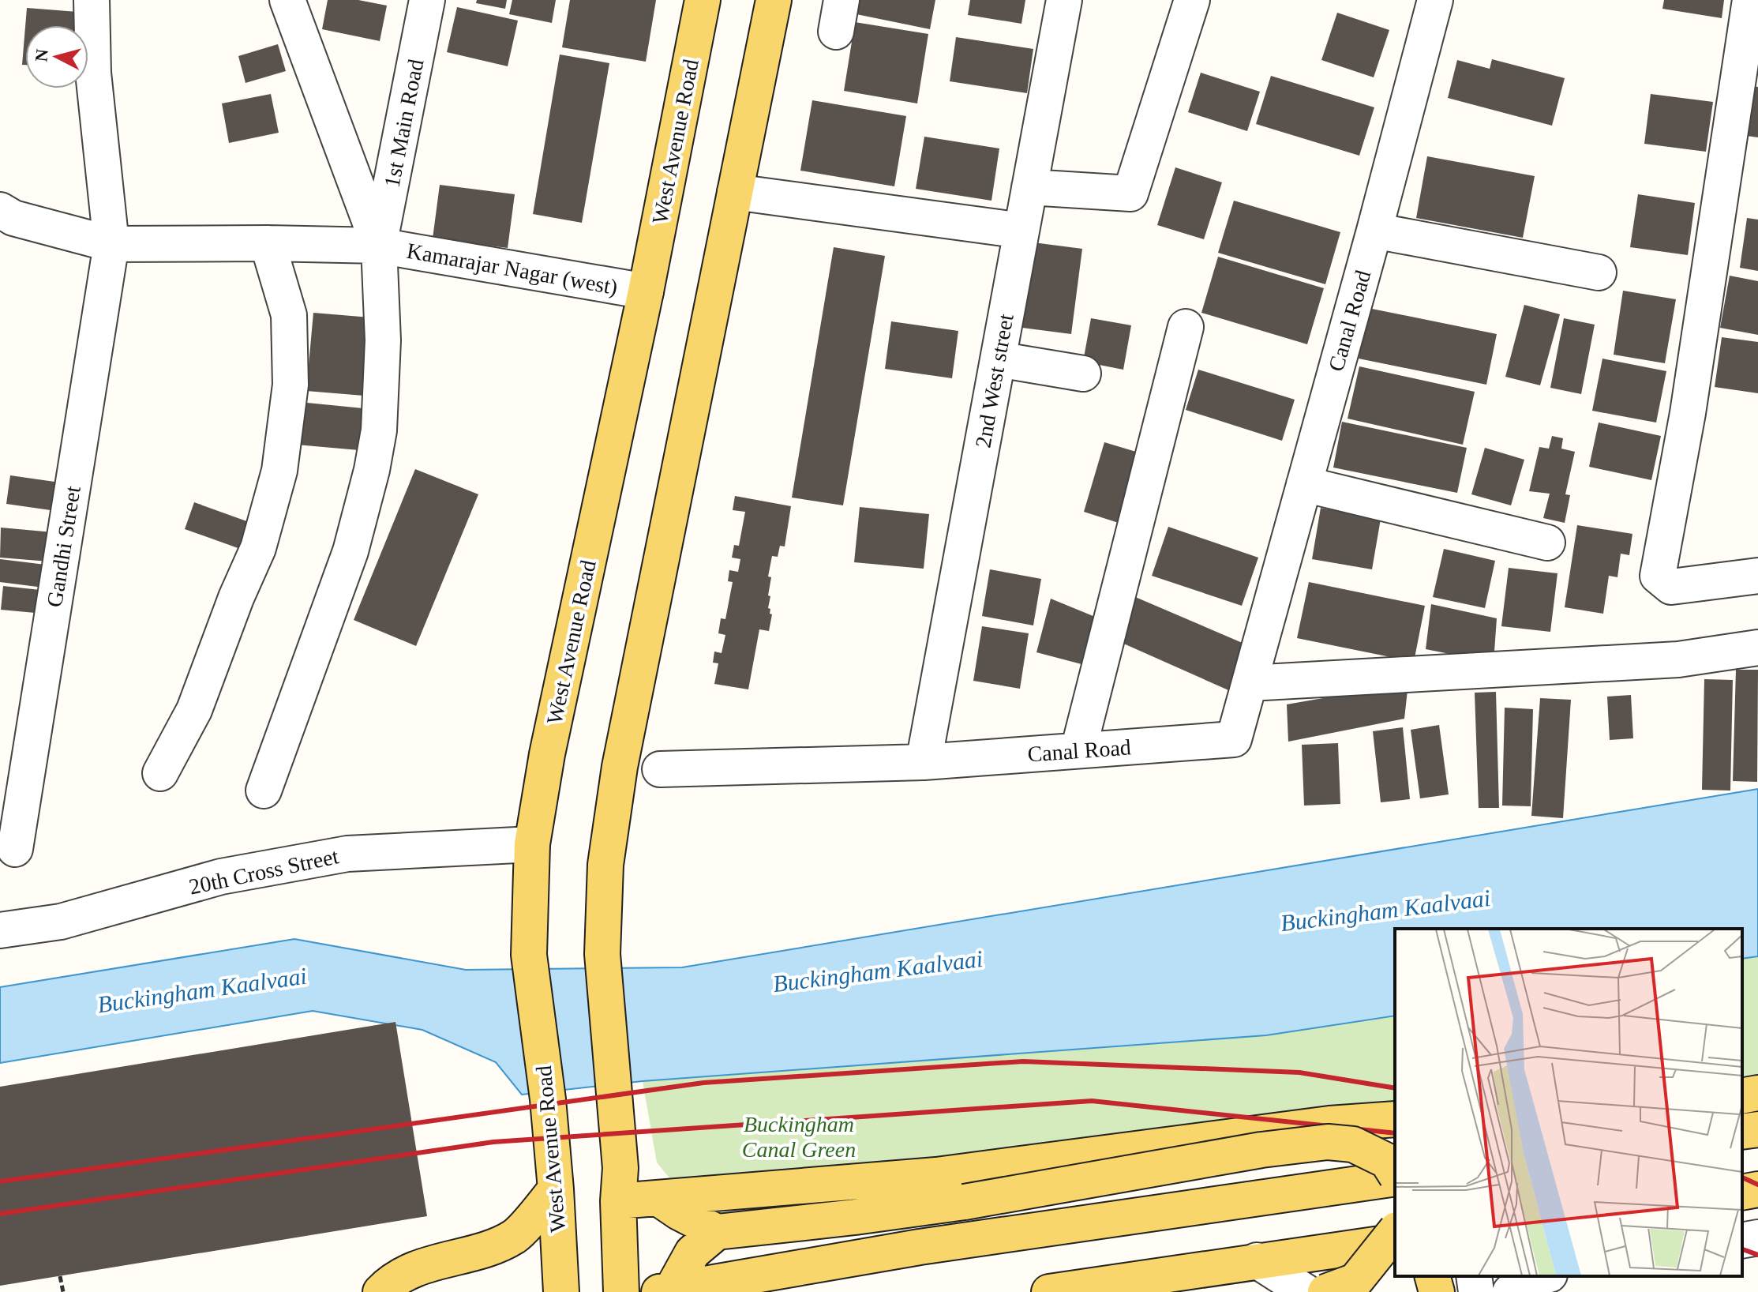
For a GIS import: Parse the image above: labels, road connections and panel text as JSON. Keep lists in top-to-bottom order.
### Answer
{
  "streets": {
    "main road": ["West Avenue Road"],
    "street": [
      "1st Main Road",
      "Kamarajar Nagar (west)",
      "Canal Road",
      "2nd West street",
      "Gandhi Street",
      "20th Cross Street"
    ]
  },
  "crossings": [
    ["1st Main Road", "Kamarajar Nagar (west)"],
    ["West Avenue Road", "Kamarajar Nagar (west)"],
    ["West Avenue Road", "20th Cross Street"],
    ["Kamarajar Nagar (west)", "Gandhi Street"],
    ["Canal Road", "2nd West street"]
  ],
  "water": ["Buckingham Kaalvaai"],
  "parks": ["Buckingham Canal Green"],
  "north": "left"
}
